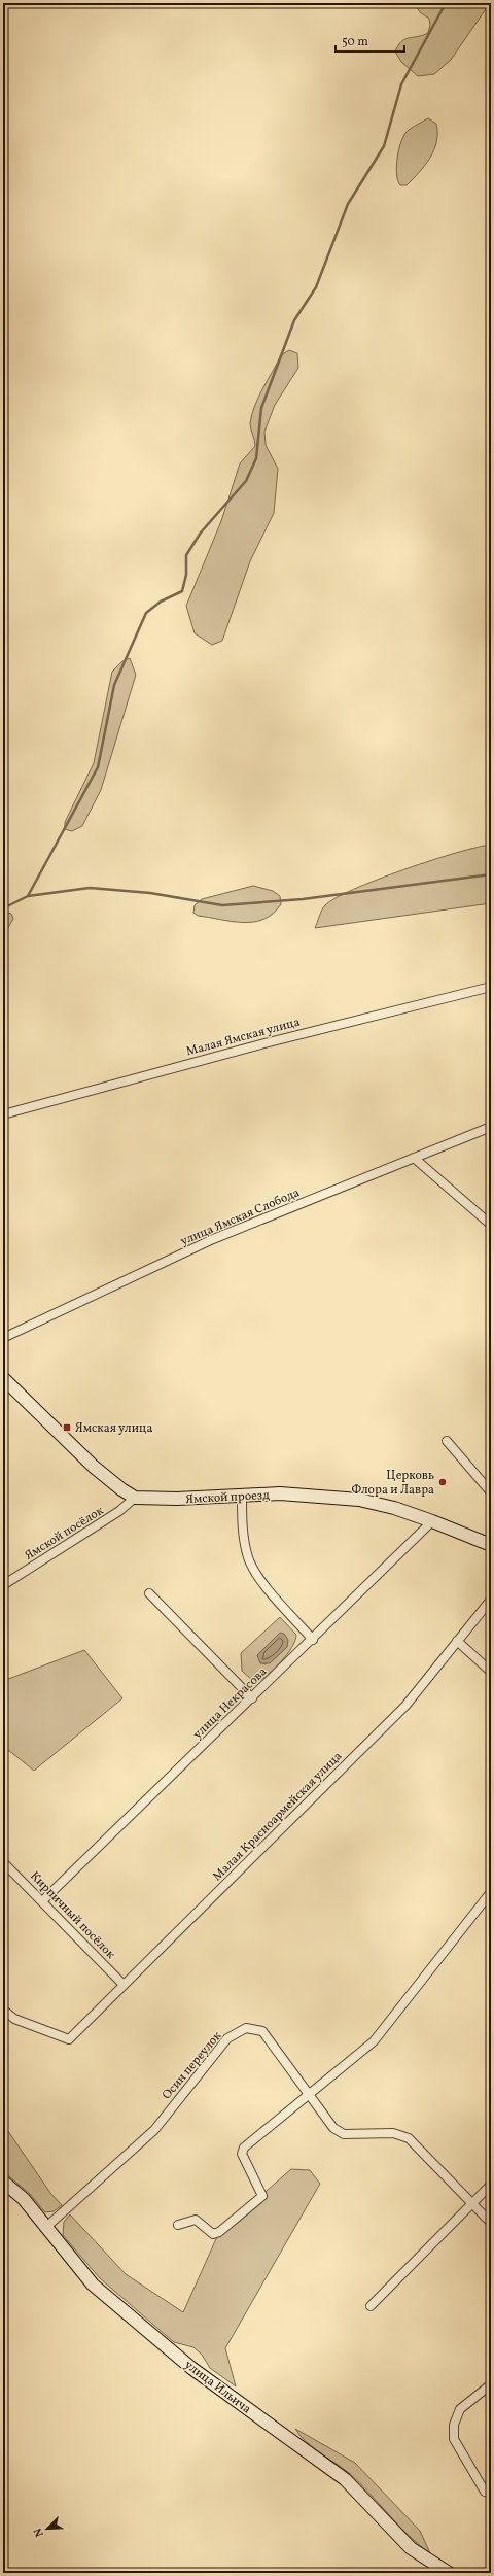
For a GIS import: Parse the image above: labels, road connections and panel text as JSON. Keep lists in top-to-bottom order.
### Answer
{
  "streets": {
    "street": [
      "Малая Ямская улица",
      "улица Ямская Слобода",
      "Ямской проезд",
      "Ямской посёлок",
      "улица Некрасова",
      "Малая Красноармейская улица",
      "Кирпичный посёлок",
      "Осин переулок",
      "улица Ильича"
    ]
  },
  "crossings": [
    ["Ямской проезд", "Ямской посёлок"],
    ["Ямской проезд", "улица Некрасова"],
    ["улица Некрасова", "Кирпичный посёлок"],
    ["Малая Красноармейская улица", "Кирпичный посёлок"],
    ["Осин переулок", "улица Ильича"]
  ],
  "places": {
    "transit": ["Ямская улица"],
    "other": ["Церковь Флора и Лавра"]
  },
  "scale_bar": "50 m",
  "north": "bottom left"
}
